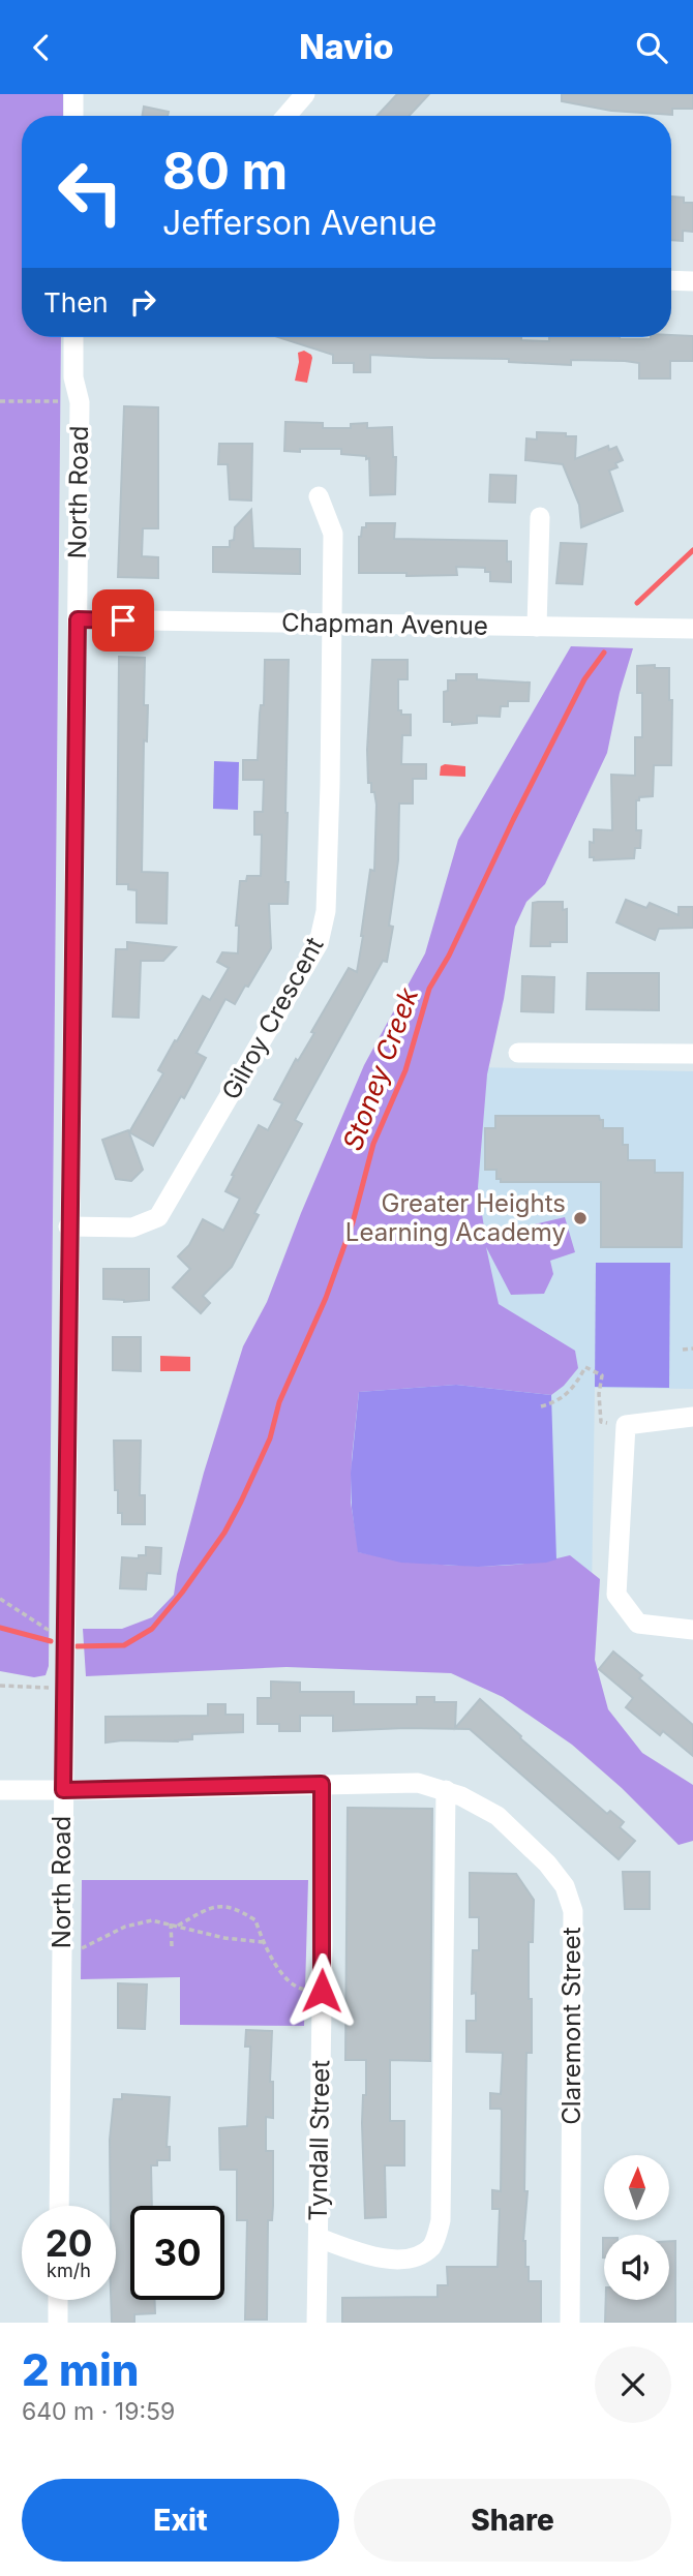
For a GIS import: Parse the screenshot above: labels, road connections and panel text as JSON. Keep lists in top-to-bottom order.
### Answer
{
  "streets": {
    "street": [
      "North Road",
      "Chapman Avenue",
      "Gilroy Crescent",
      "Claremont Street",
      "Tyndall Street"
    ]
  },
  "crossings": [
    ["North Road", "Chapman Avenue"],
    ["North Road", "Gilroy Crescent"],
    ["North Road", "Claremont Street"],
    ["Chapman Avenue", "Gilroy Crescent"],
    ["Claremont Street", "Tyndall Street"]
  ],
  "water": ["Stoney Creek"],
  "places": ["Greater Heights Learning Academy"],
  "north": "top",
  "page": {
    "header": "Navio",
    "turn": ["80 m", "Jefferson Avenue"],
    "then": "Then",
    "speed": "20 km/h",
    "limit": "30",
    "heading": ["2 min", "640 m · 19:59"],
    "buttons": ["Exit", "Share"]
  }
}
